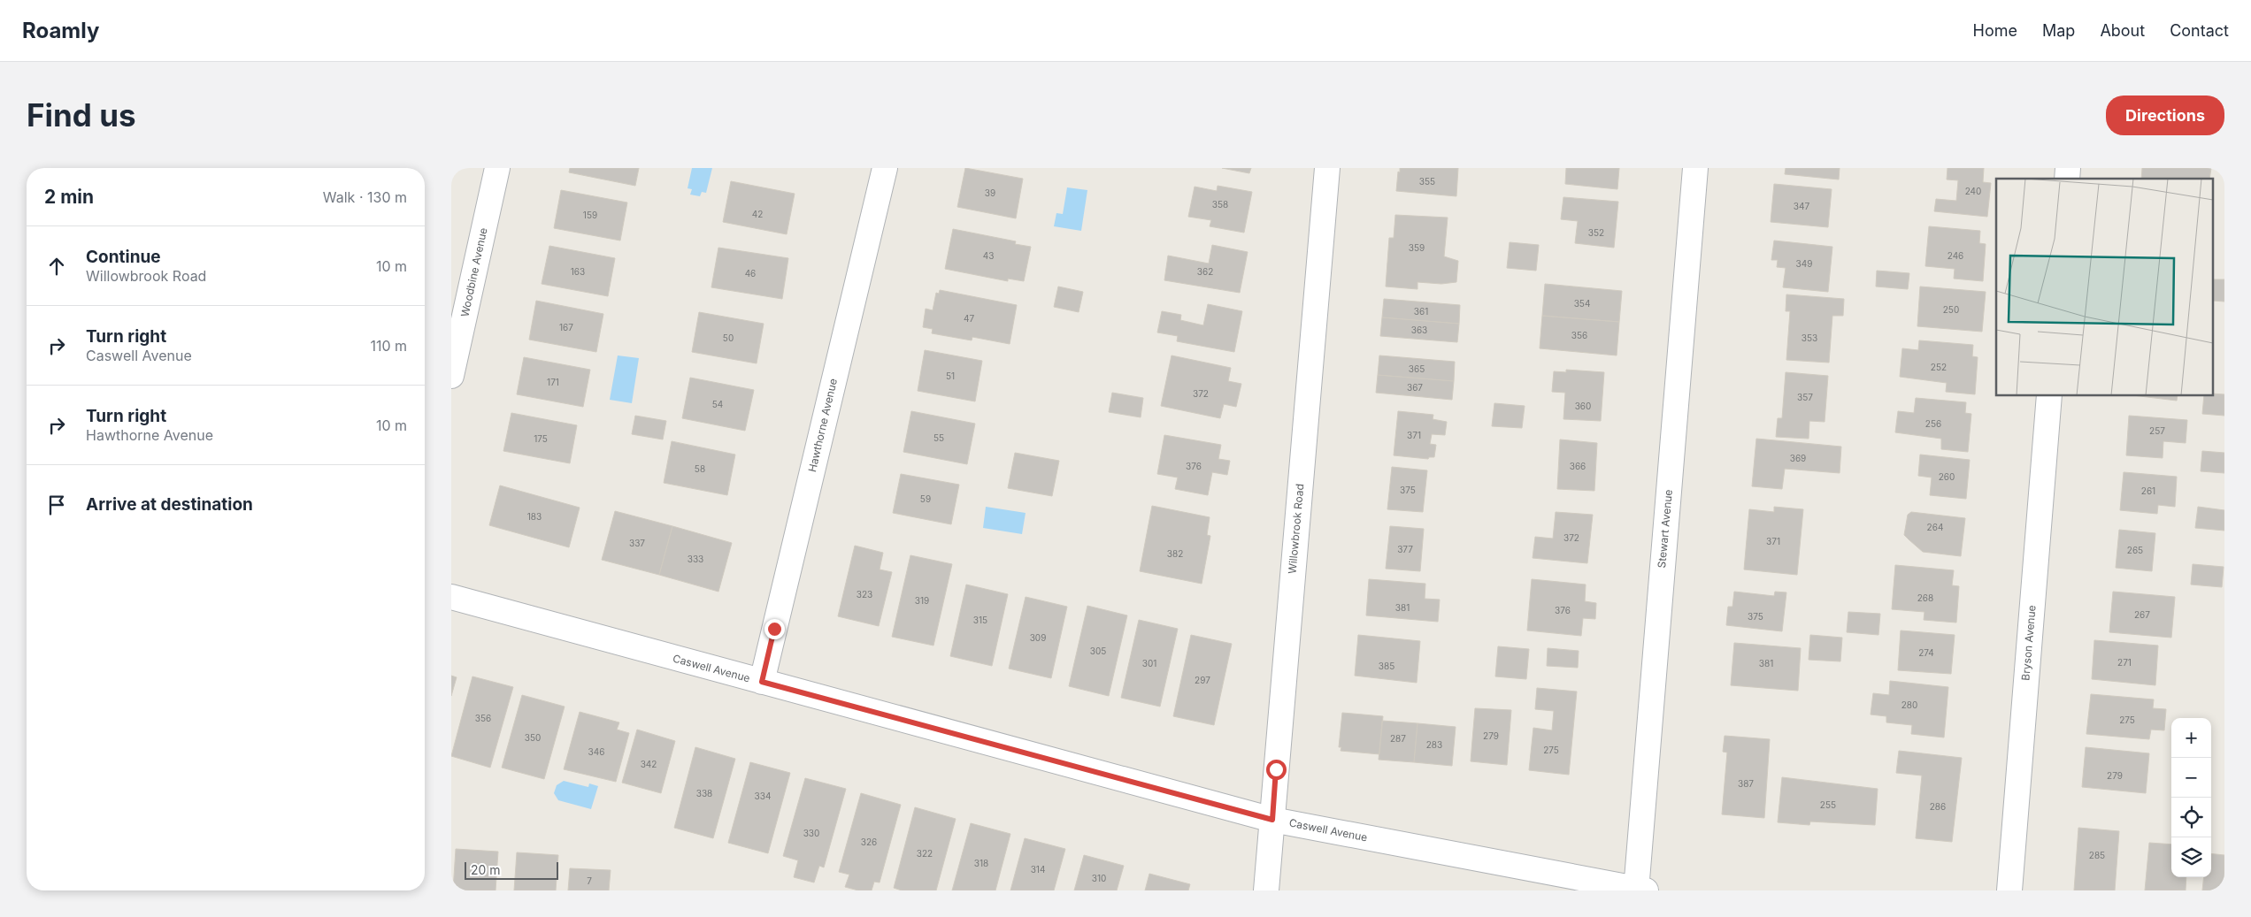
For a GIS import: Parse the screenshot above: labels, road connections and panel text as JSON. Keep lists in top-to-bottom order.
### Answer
{
  "streets": {
    "street": [
      "Woodbine Avenue",
      "Hawthorne Avenue",
      "Willowbrook Road",
      "Stewart Avenue",
      "Bryson Avenue",
      "Caswell Avenue"
    ]
  },
  "crossings": [
    ["Hawthorne Avenue", "Caswell Avenue"],
    ["Willowbrook Road", "Caswell Avenue"],
    ["Stewart Avenue", "Caswell Avenue"]
  ],
  "house_numbers": [
    "355",
    "240",
    "39",
    "358",
    "347",
    "42",
    "159",
    "352",
    "359",
    "43",
    "246",
    "349",
    "163",
    "362",
    "46",
    "354",
    "250",
    "361",
    "47",
    "167",
    "363",
    "356",
    "50",
    "353",
    "252",
    "365",
    "51",
    "171",
    "367",
    "372",
    "357",
    "54",
    "360",
    "256",
    "257",
    "371",
    "55",
    "175",
    "369",
    "376",
    "366",
    "58",
    "260",
    "375",
    "261",
    "59",
    "183",
    "264",
    "372",
    "371",
    "337",
    "377",
    "265",
    "382",
    "333",
    "323",
    "268",
    "319",
    "381",
    "376",
    "267",
    "375",
    "315",
    "309",
    "305",
    "274",
    "271",
    "301",
    "381",
    "385",
    "297",
    "280",
    "356",
    "275",
    "279",
    "350",
    "287",
    "283",
    "275",
    "346",
    "342",
    "279",
    "387",
    "338",
    "334",
    "255",
    "286",
    "330",
    "326",
    "322",
    "285",
    "318",
    "314",
    "310",
    "7"
  ],
  "scale_bar": "20 m",
  "page": {
    "header": "Roamly",
    "nav": [
      "Home",
      "Map",
      "About",
      "Contact"
    ],
    "buttons": "Directions",
    "title": "Find us",
    "heading": ["2 min", "Walk · 130 m"],
    "list": [
      ["Continue", "Willowbrook Road", "10 m"],
      ["Turn right", "Caswell Avenue", "110 m"],
      ["Turn right", "Hawthorne Avenue", "10 m"],
      "Arrive at destination"
    ],
    "map_buttons": ["+", "−"],
    "scale": "20 m"
  }
}
